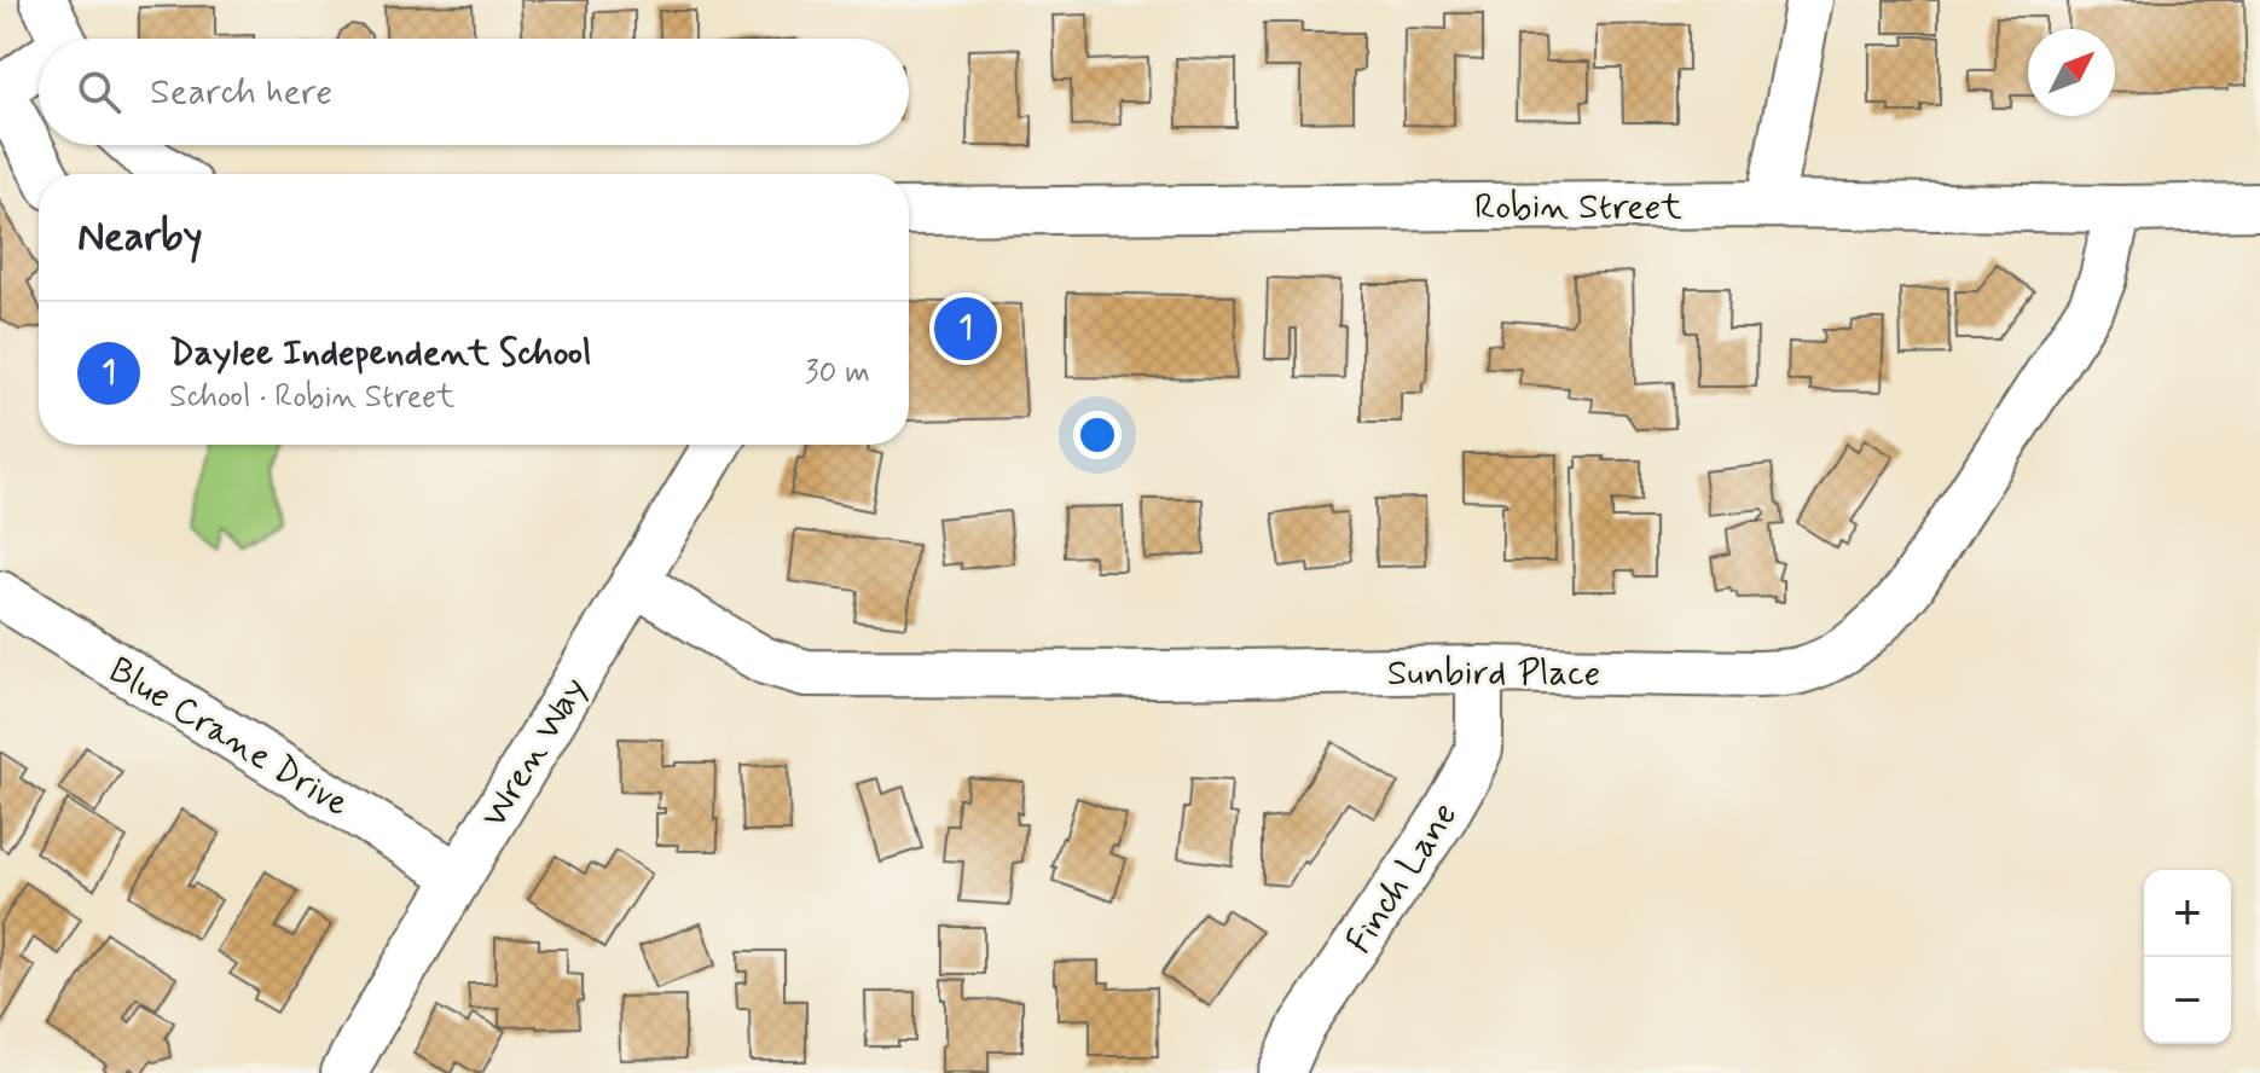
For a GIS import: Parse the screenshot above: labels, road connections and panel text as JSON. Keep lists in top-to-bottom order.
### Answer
{
  "streets": {
    "street": [
      "Robin Street",
      "Sunbird Place",
      "Blue Crane Drive",
      "Wren Way",
      "Finch Lane"
    ]
  },
  "crossings": [
    ["Robin Street", "Sunbird Place"],
    ["Sunbird Place", "Wren Way"],
    ["Sunbird Place", "Finch Lane"],
    ["Blue Crane Drive", "Wren Way"]
  ],
  "north": "top right",
  "page": {
    "search": "Search here",
    "heading": "Nearby",
    "pins": "1",
    "list": [
      {
        "mark": "1",
        "name": "Daylee Independent School",
        "note": "School · Robin Street",
        "value": "30 m"
      }
    ],
    "map_buttons": ["+", "−"]
  }
}
